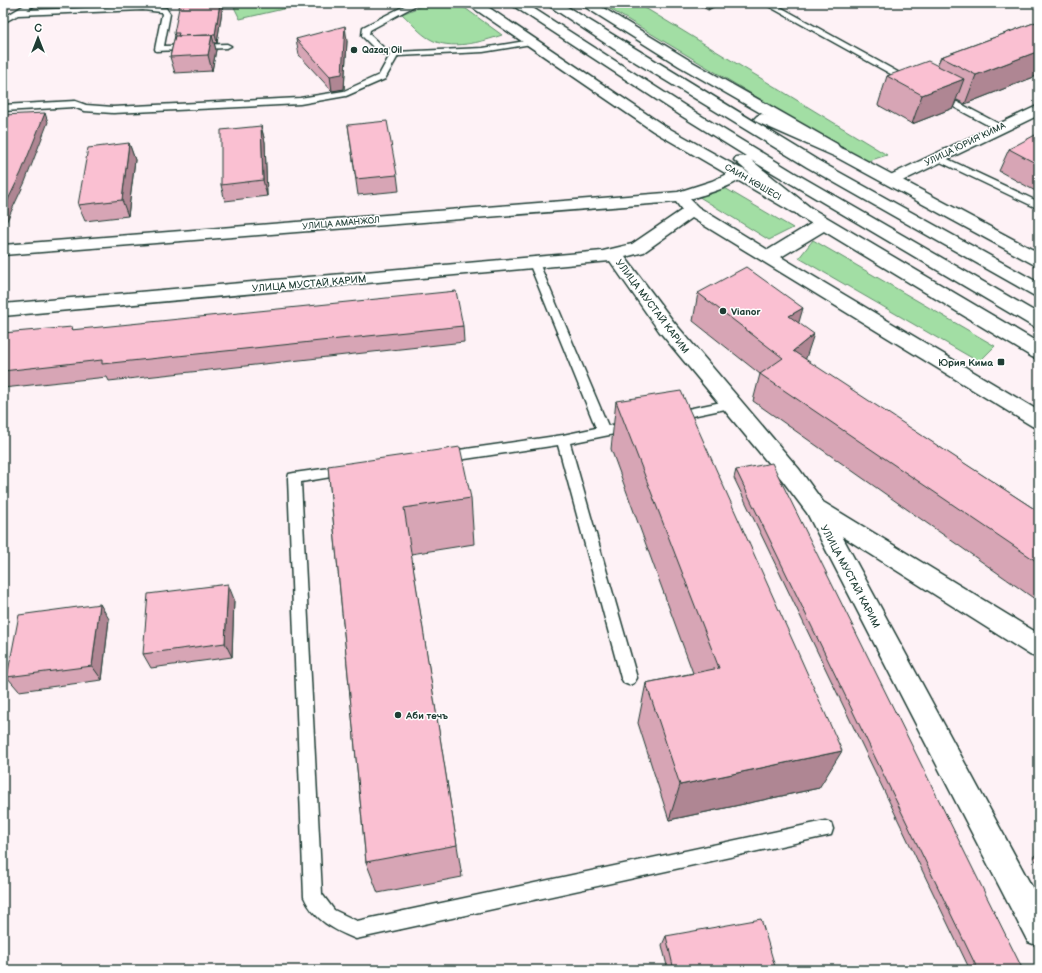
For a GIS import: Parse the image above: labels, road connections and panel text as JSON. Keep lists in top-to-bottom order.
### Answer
{
  "streets": {
    "main road": [
      "УЛИЦА ЮРИЯ КИМА",
      "САИН КӨШЕСІ",
      "УЛИЦА АМАНЖОЛ",
      "УЛИЦА МУСТАЙ КАРИМ"
    ]
  },
  "crossings": [
    ["САИН КӨШЕСІ", "УЛИЦА АМАНЖОЛ"]
  ],
  "places": {
    "other": ["Qazaq Oil", "Vianor", "Аби течъ"],
    "transit": ["Юрия Кима"]
  },
  "north": "top"
}
